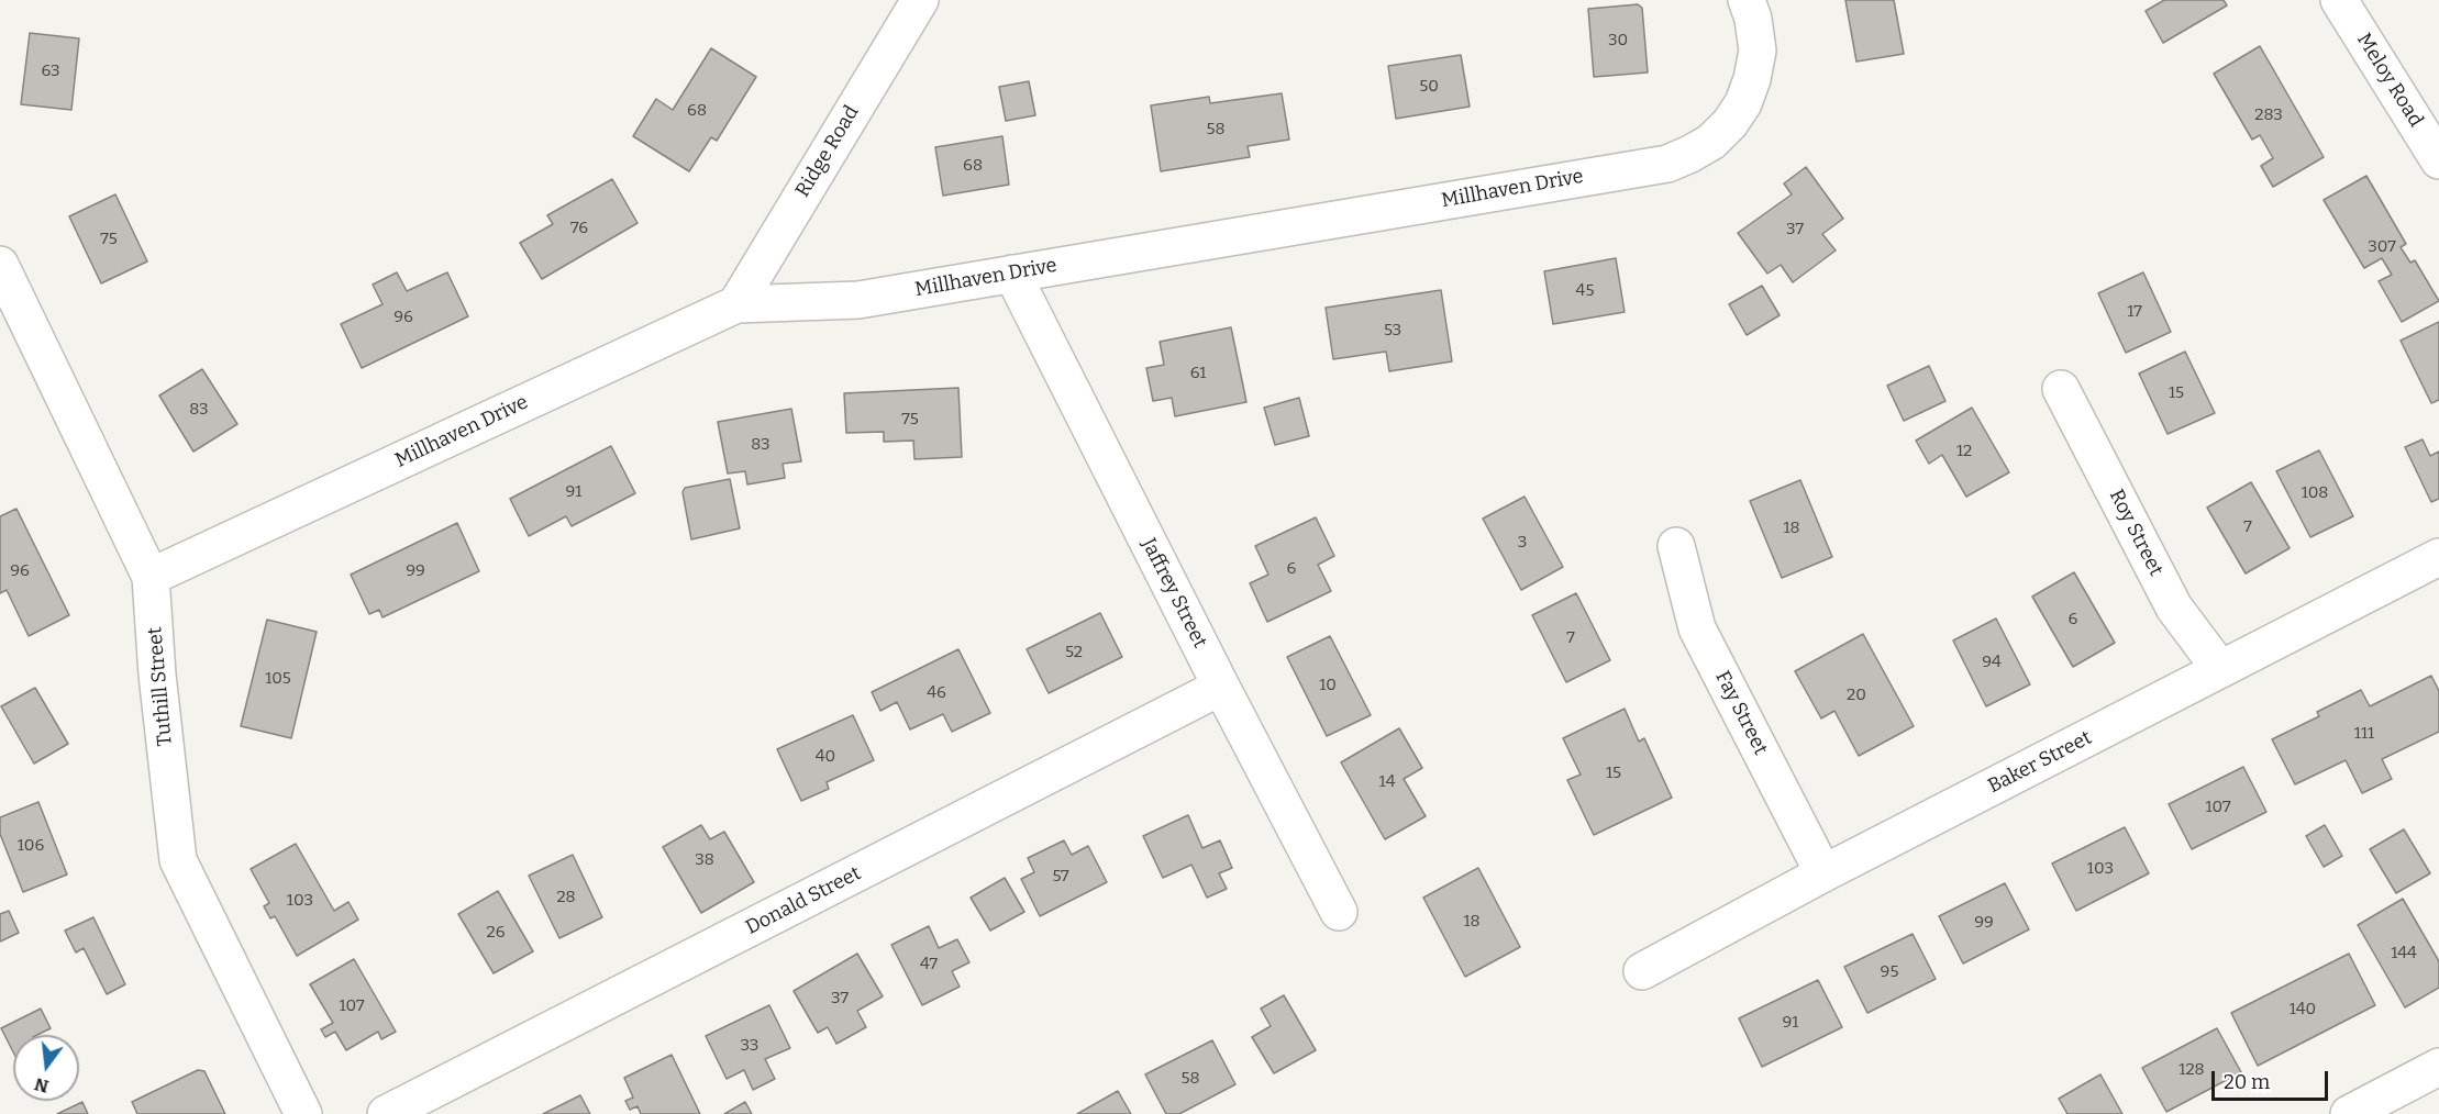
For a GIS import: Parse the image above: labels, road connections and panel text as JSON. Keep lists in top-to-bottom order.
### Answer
{
  "streets": {
    "street": [
      "Meloy Road",
      "Ridge Road",
      "Millhaven Drive",
      "Roy Street",
      "Jaffrey Street",
      "Tuthill Street",
      "Fay Street",
      "Baker Street",
      "Donald Street"
    ]
  },
  "crossings": [
    ["Ridge Road", "Millhaven Drive"],
    ["Millhaven Drive", "Jaffrey Street"],
    ["Millhaven Drive", "Tuthill Street"],
    ["Roy Street", "Baker Street"],
    ["Jaffrey Street", "Donald Street"],
    ["Fay Street", "Baker Street"]
  ],
  "house_numbers": [
    "30",
    "63",
    "50",
    "68",
    "283",
    "58",
    "68",
    "76",
    "37",
    "75",
    "307",
    "45",
    "17",
    "96",
    "53",
    "61",
    "15",
    "83",
    "75",
    "83",
    "12",
    "91",
    "108",
    "7",
    "18",
    "3",
    "6",
    "96",
    "99",
    "6",
    "7",
    "52",
    "94",
    "105",
    "10",
    "46",
    "20",
    "111",
    "40",
    "15",
    "14",
    "107",
    "106",
    "38",
    "103",
    "57",
    "28",
    "103",
    "18",
    "99",
    "26",
    "144",
    "47",
    "95",
    "37",
    "107",
    "140",
    "91",
    "33",
    "128",
    "58"
  ],
  "scale_bar": "20 m",
  "north": "bottom"
}
